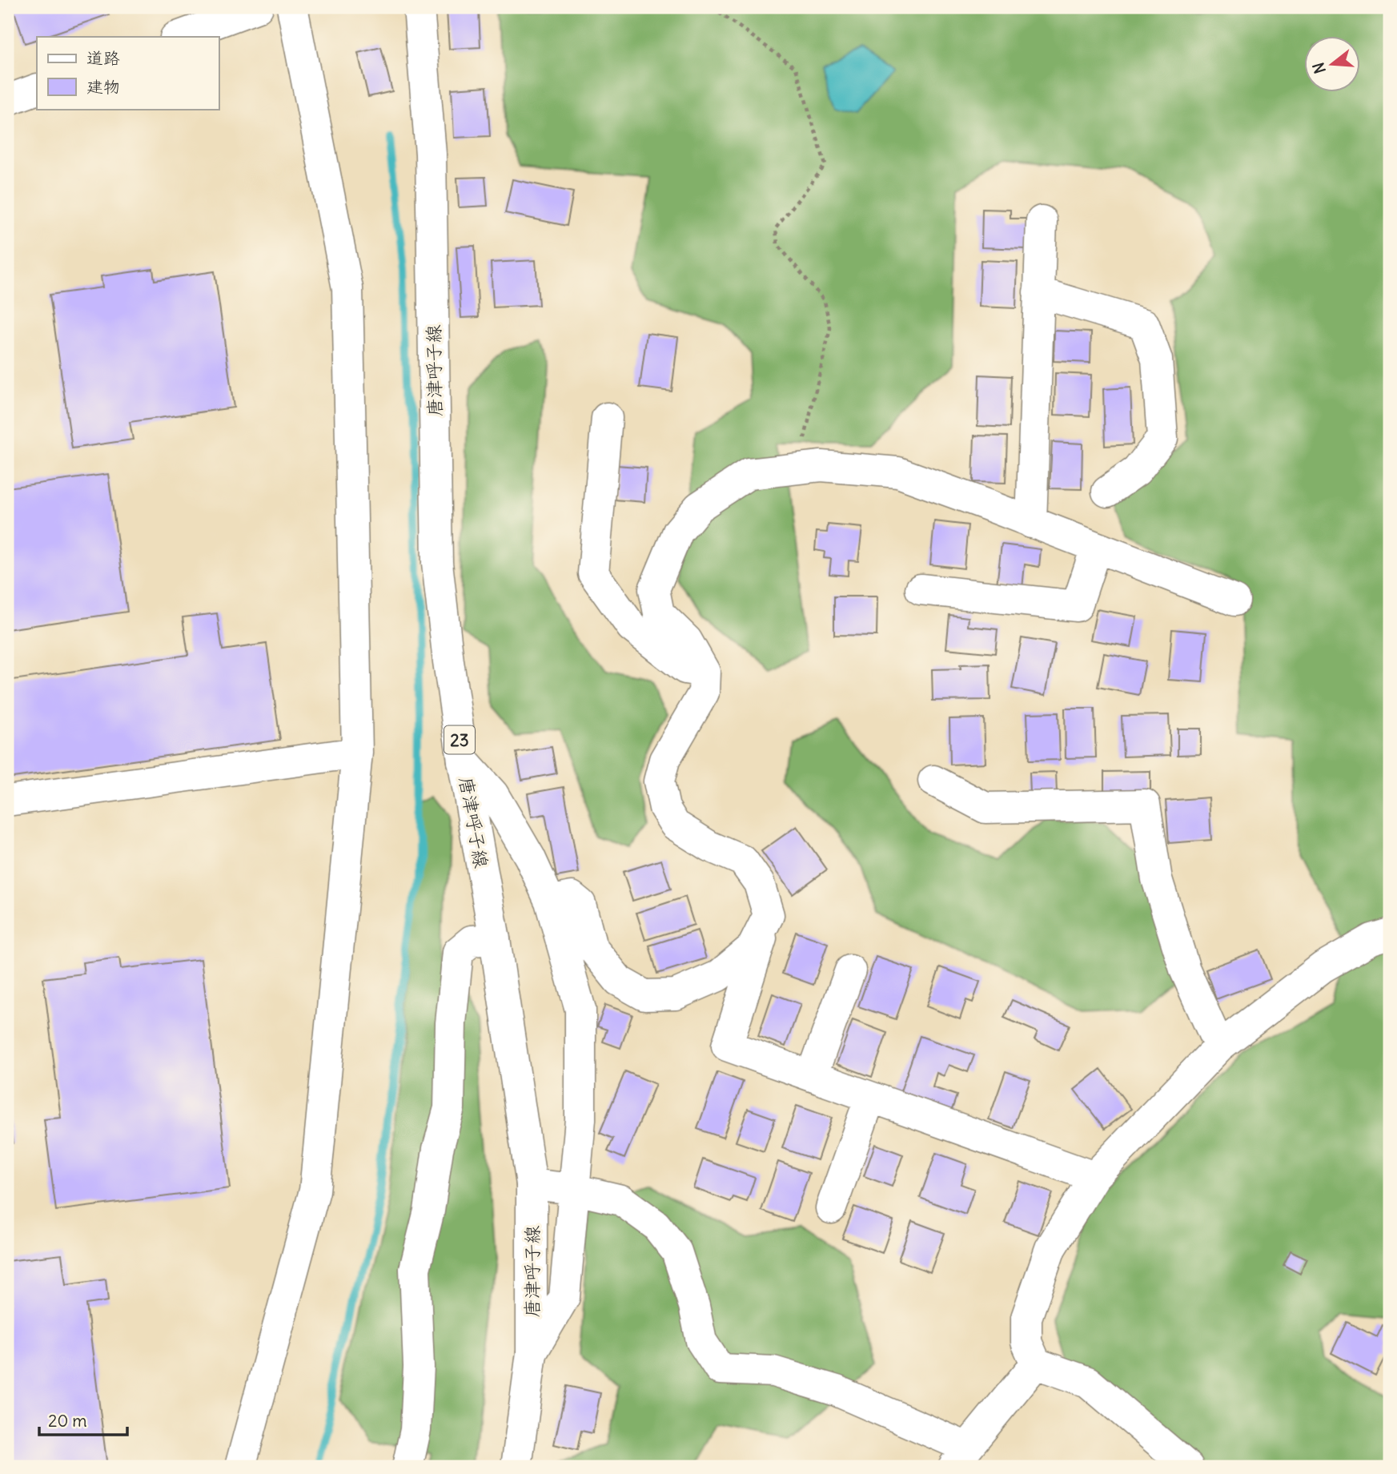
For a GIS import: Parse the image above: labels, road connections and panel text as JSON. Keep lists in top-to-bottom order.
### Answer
{
  "streets": {
    "street": ["唐津呼子線", "23"]
  },
  "legend": ["道路", "建物"],
  "scale_bar": "20 m",
  "north": "left"
}
